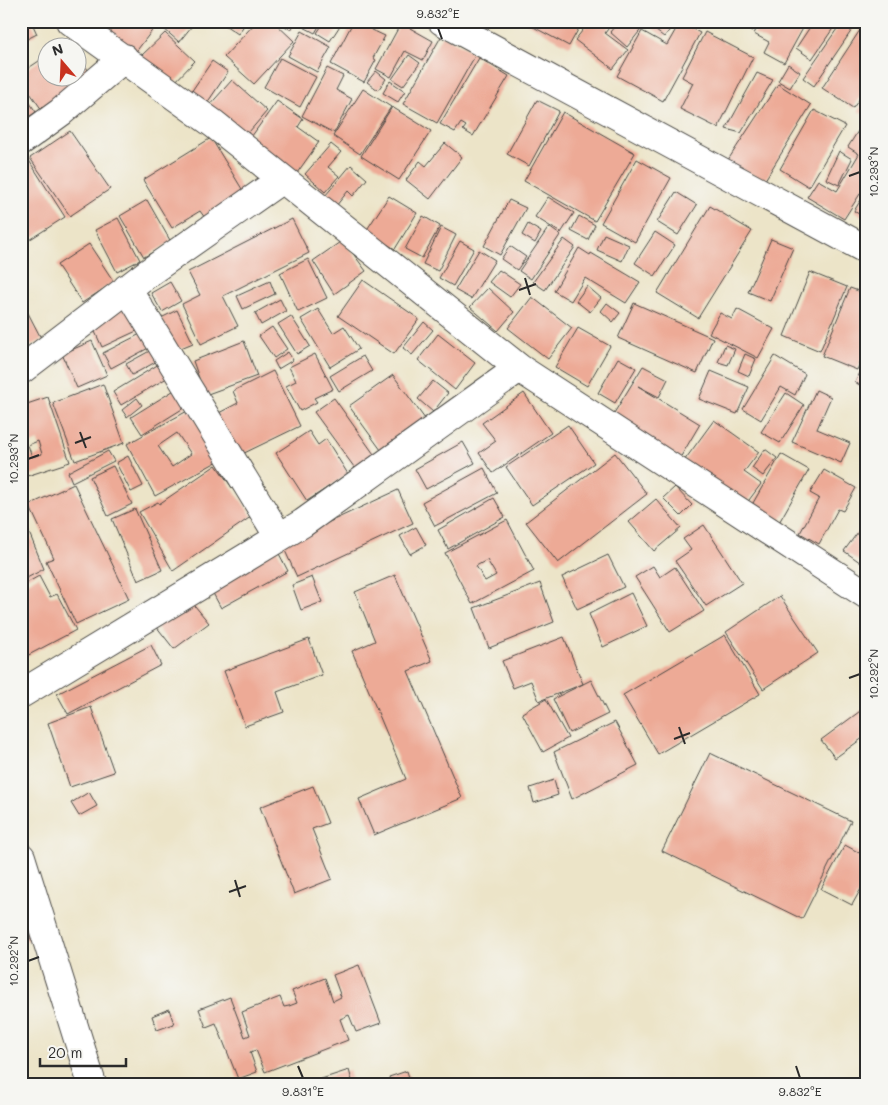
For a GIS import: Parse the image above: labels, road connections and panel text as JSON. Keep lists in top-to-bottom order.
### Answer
{
  "scale_bar": "20 m",
  "north": "top",
  "coordinates": [
    "9.832°E",
    "10.293°N",
    "10.292°N",
    "9.831°E"
  ]
}
